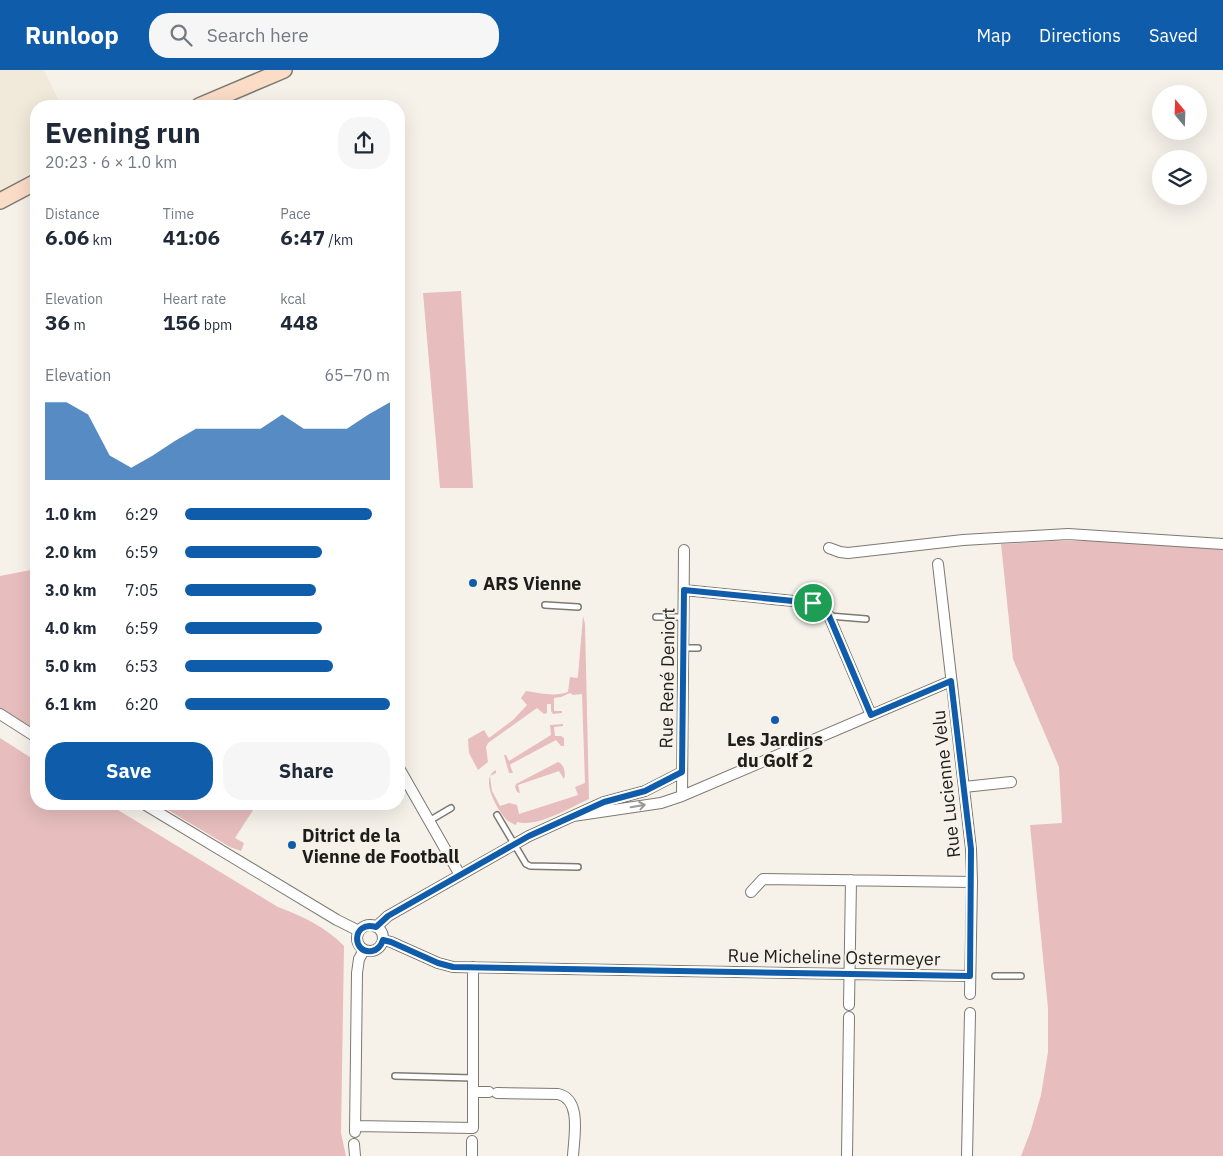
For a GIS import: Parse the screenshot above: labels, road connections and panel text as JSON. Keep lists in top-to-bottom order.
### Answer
{
  "streets": {
    "street": ["Rue René Deniort", "Rue Lucienne Velu", "Rue Micheline Ostermeyer"]
  },
  "places": ["ARS Vienne", "Les Jardins du Golf 2", "Ditrict de la Vienne de Football"],
  "north": "top",
  "page": {
    "header": "Runloop",
    "search": "Search here",
    "nav": ["Map", "Directions", "Saved"],
    "heading": ["Evening run", "20:23 · 6 × 1.0 km"],
    "stats": [
      ["Distance", "6.06 km"],
      ["Time", "41:06"],
      ["Pace", "6:47 /km"],
      ["Elevation", "36 m"],
      ["Heart rate", "156 bpm"],
      ["kcal", "448"]
    ],
    "chart": ["Elevation", "65–70 m"],
    "list": [
      {
        "name": "1.0 km",
        "note": "6:29"
      },
      {
        "name": "2.0 km",
        "note": "6:59"
      },
      {
        "name": "3.0 km",
        "note": "7:05"
      },
      {
        "name": "4.0 km",
        "note": "6:59"
      },
      {
        "name": "5.0 km",
        "note": "6:53"
      },
      {
        "name": "6.1 km",
        "note": "6:20"
      }
    ],
    "buttons": ["Save", "Share"]
  }
}
